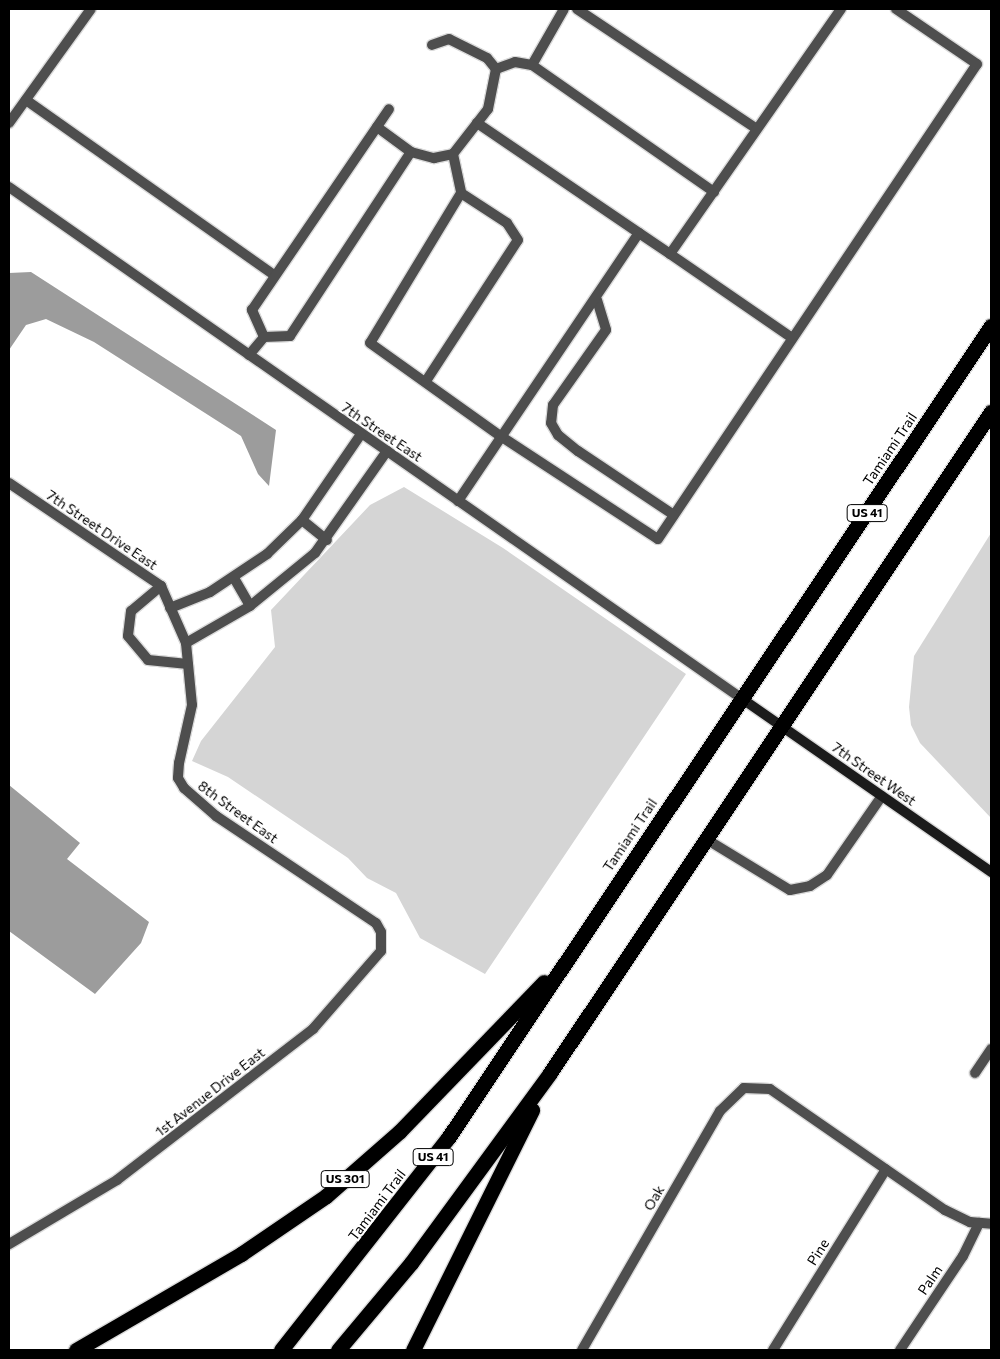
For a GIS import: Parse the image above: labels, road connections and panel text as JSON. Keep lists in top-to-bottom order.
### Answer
{
  "streets": {
    "highway": ["Tamiami Trail", "US 41", "US 301"],
    "street": [
      "7th Street East",
      "7th Street Drive East",
      "7th Street West",
      "8th Street East",
      "1st Avenue Drive East",
      "Oak",
      "Pine",
      "Palm"
    ]
  },
  "crossings": [
    ["7th Street East", "Tamiami Trail"],
    ["7th Street East", "7th Street West"],
    ["Tamiami Trail", "7th Street West"],
    ["Tamiami Trail", "US 301"],
    ["7th Street Drive East", "8th Street East"],
    ["8th Street East", "1st Avenue Drive East"],
    ["Oak", "Pine"]
  ]
}
